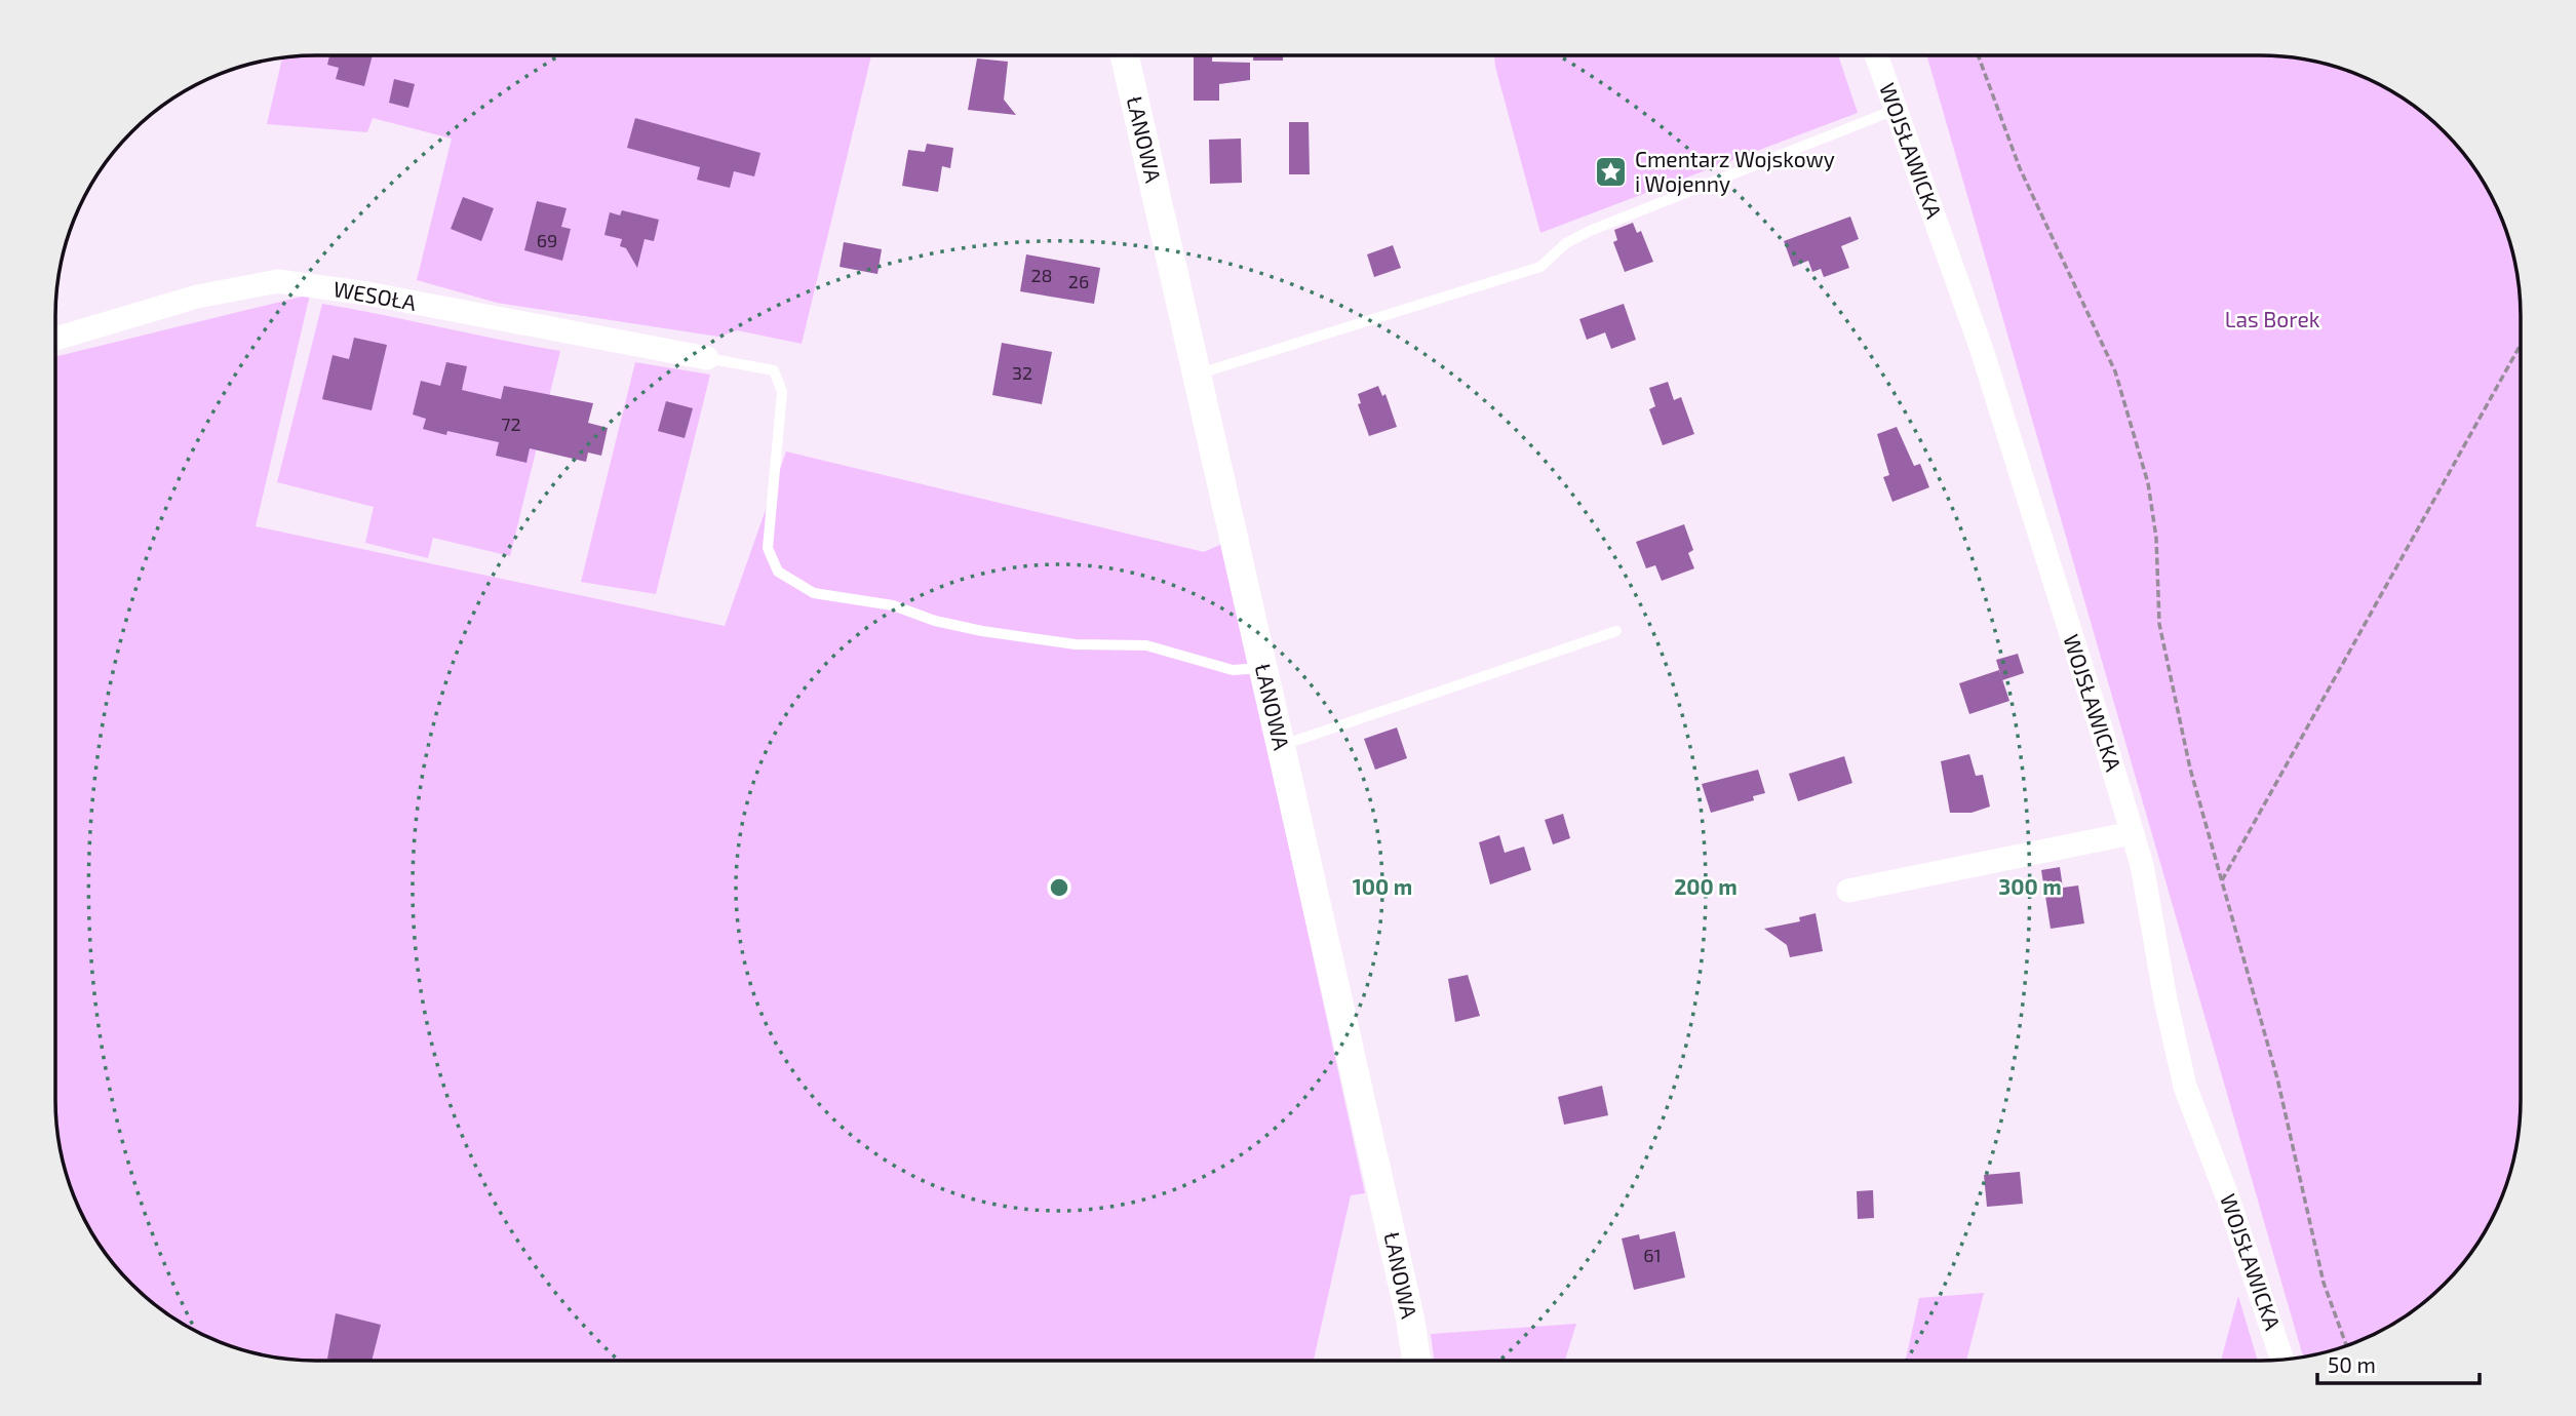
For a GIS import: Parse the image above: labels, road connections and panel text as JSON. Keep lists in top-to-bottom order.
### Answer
{
  "streets": {
    "street": ["ŁANOWA", "WOJSŁAWICKA", "WESOŁA"]
  },
  "parks": ["Las Borek"],
  "places": {
    "place": ["Cmentarz Wojskowy i Wojenny"]
  },
  "house_numbers": [
    "69",
    "28",
    "26",
    "32",
    "72",
    "61"
  ],
  "scale_bar": "50 m",
  "rings": ["100 m", "200 m", "300 m"]
}
